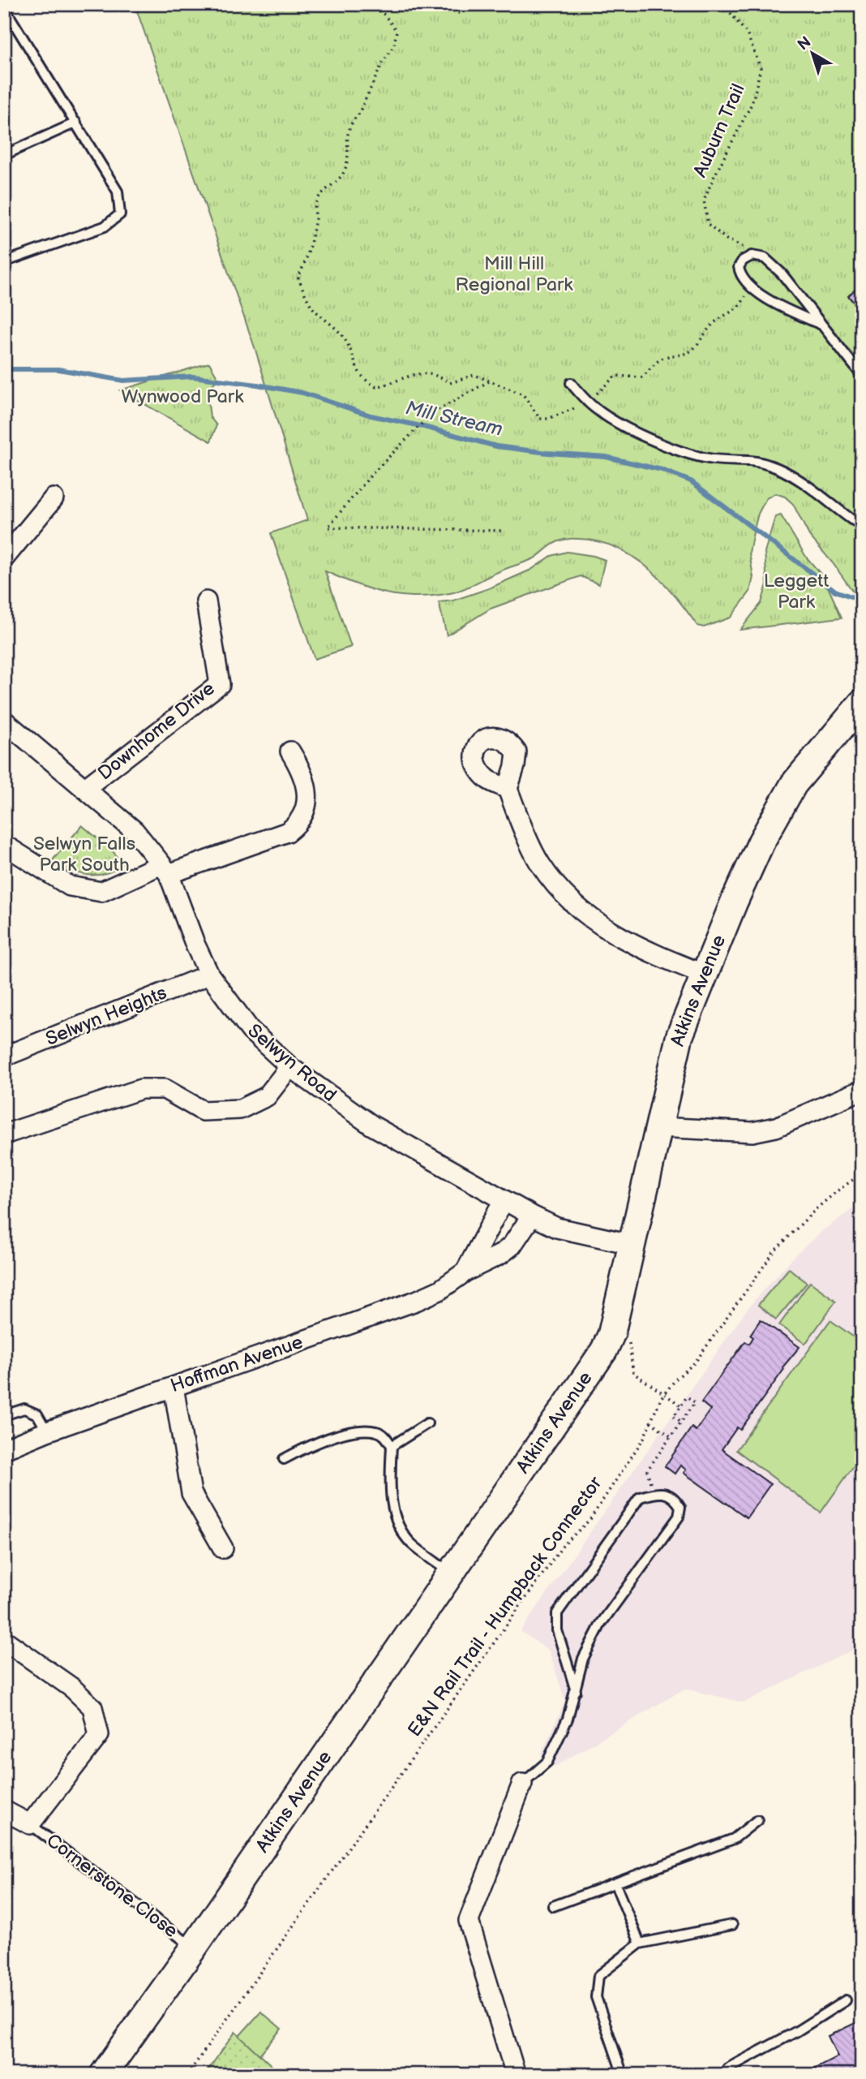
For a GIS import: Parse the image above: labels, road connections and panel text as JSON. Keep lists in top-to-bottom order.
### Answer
{
  "streets": {
    "street": [
      "Downhome Drive",
      "Atkins Avenue",
      "Selwyn Heights",
      "Selwyn Road",
      "Hoffman Avenue",
      "Cornerstone Close"
    ],
    "path": ["Auburn Trail", "E&N Rail Trail - Humpback Connector"]
  },
  "crossings": [
    ["Downhome Drive", "Selwyn Road"],
    ["Atkins Avenue", "Selwyn Road"],
    ["Atkins Avenue", "Cornerstone Close"],
    ["Selwyn Heights", "Selwyn Road"],
    ["Selwyn Road", "Hoffman Avenue"]
  ],
  "water": ["Mill Stream"],
  "parks": [
    "Mill Hill Regional Park",
    "Wynwood Park",
    "Leggett Park",
    "Selwyn Falls Park South"
  ],
  "north": "top left"
}
